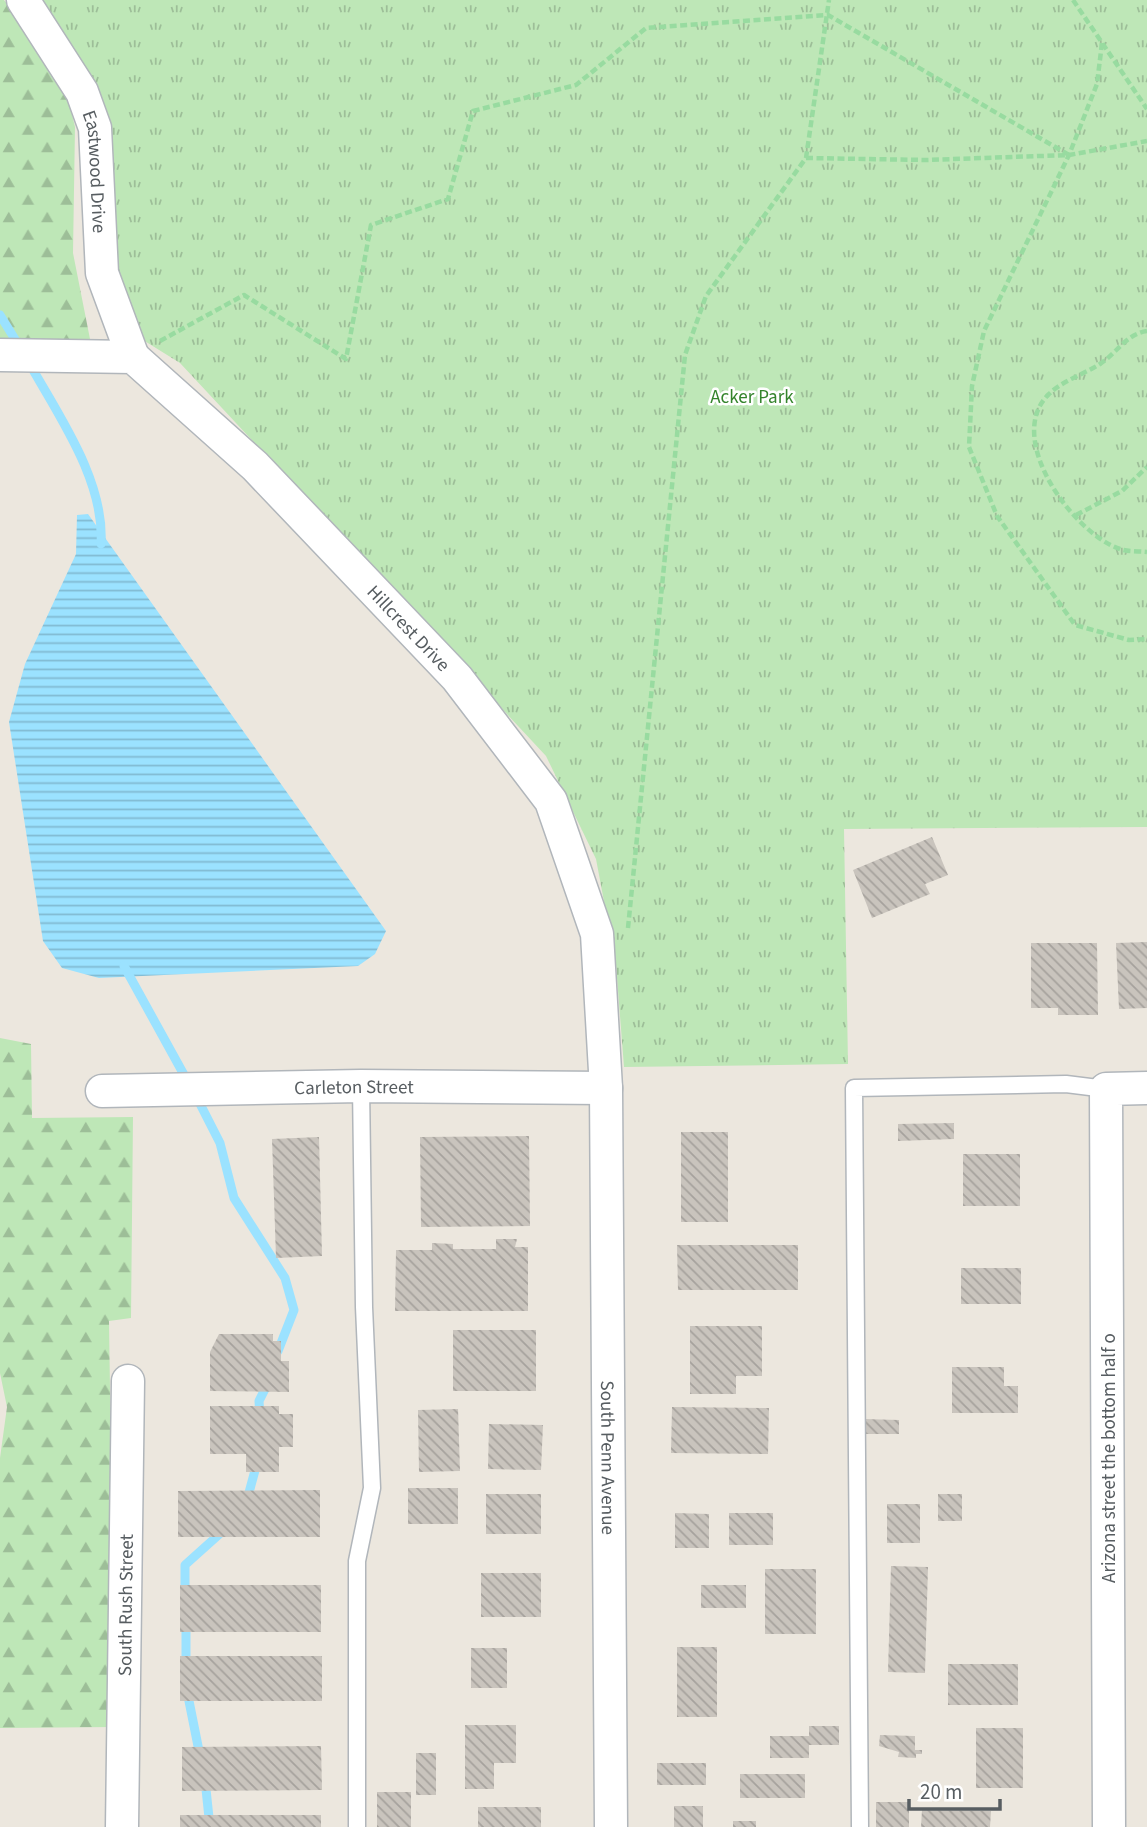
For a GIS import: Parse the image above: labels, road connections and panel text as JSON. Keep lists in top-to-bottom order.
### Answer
{
  "streets": {
    "street": [
      "Eastwood Drive",
      "Hillcrest Drive",
      "Carleton Street",
      "South Penn Avenue",
      "Arizona street the bottom half o",
      "South Rush Street"
    ]
  },
  "crossings": [
    ["Eastwood Drive", "Hillcrest Drive"],
    ["Hillcrest Drive", "Carleton Street"],
    ["Hillcrest Drive", "South Penn Avenue"],
    ["Carleton Street", "South Penn Avenue"]
  ],
  "parks": ["Acker Park"],
  "scale_bar": "20 m"
}
